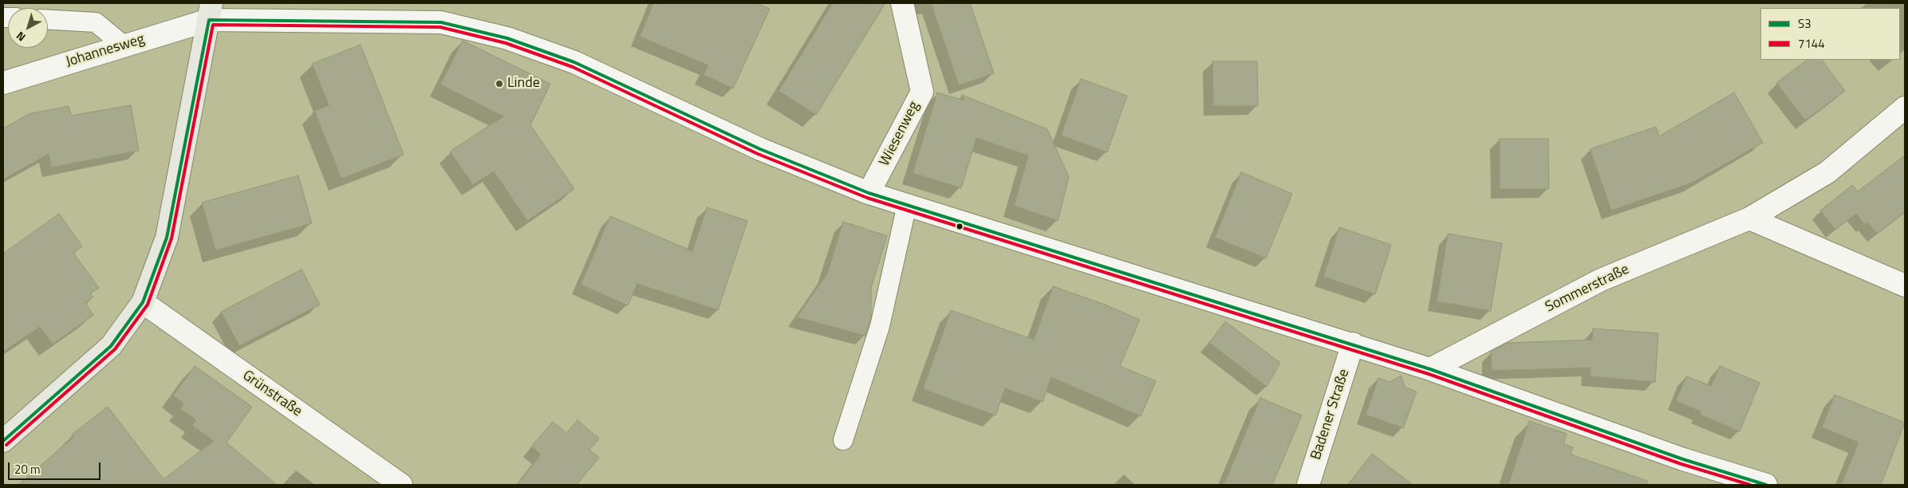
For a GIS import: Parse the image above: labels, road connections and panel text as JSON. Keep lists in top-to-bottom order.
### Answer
{
  "streets": {
    "street": [
      "Johannesweg",
      "Wiesenweg",
      "Sommerstraße",
      "Grünstraße",
      "Badener Straße"
    ]
  },
  "crossings": [
    ["Johannesweg", "Wiesenweg"],
    ["Johannesweg", "Sommerstraße"],
    ["Johannesweg", "Badener Straße"]
  ],
  "places": ["Linde"],
  "lines": ["transit line S3", "transit line 7144"],
  "legend": ["S3", "7144"],
  "scale_bar": "20 m",
  "north": "bottom left"
}
